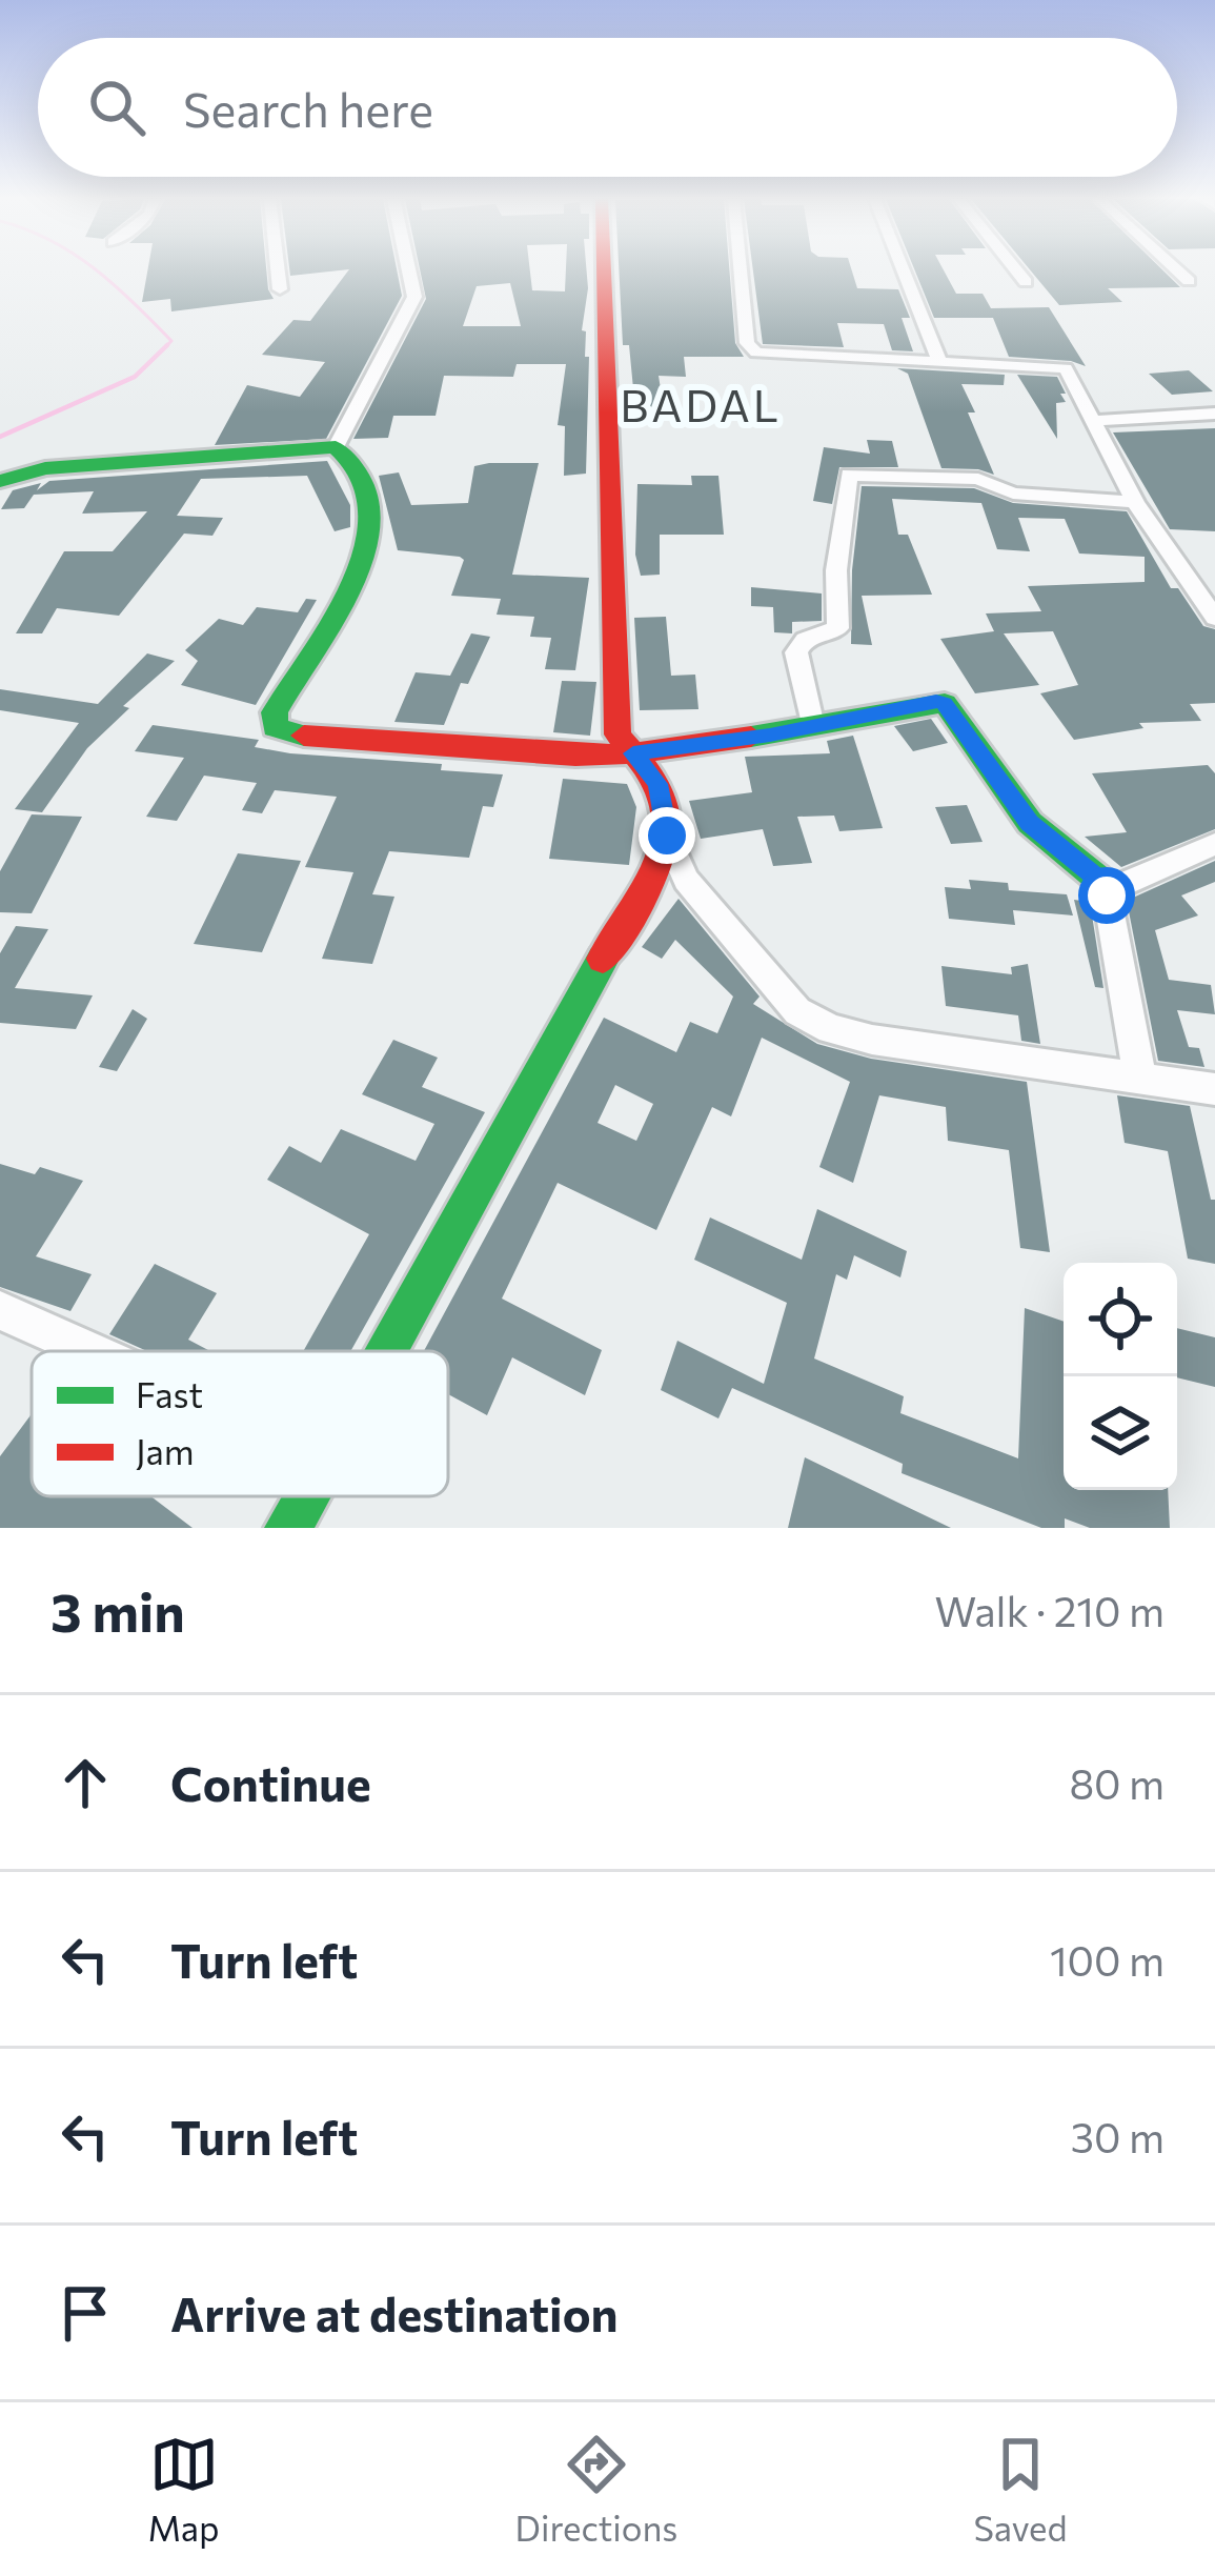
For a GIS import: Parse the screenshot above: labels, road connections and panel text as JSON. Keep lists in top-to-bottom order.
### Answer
{
  "districts": ["BADAL"],
  "legend": ["Fast", "Jam"],
  "page": {
    "search": "Search here",
    "heading": ["3 min", "Walk · 210 m"],
    "list": [
      ["Continue", "80 m"],
      ["Turn left", "100 m"],
      ["Turn left", "30 m"],
      "Arrive at destination"
    ],
    "nav": ["Map", "Directions", "Saved"]
  }
}
